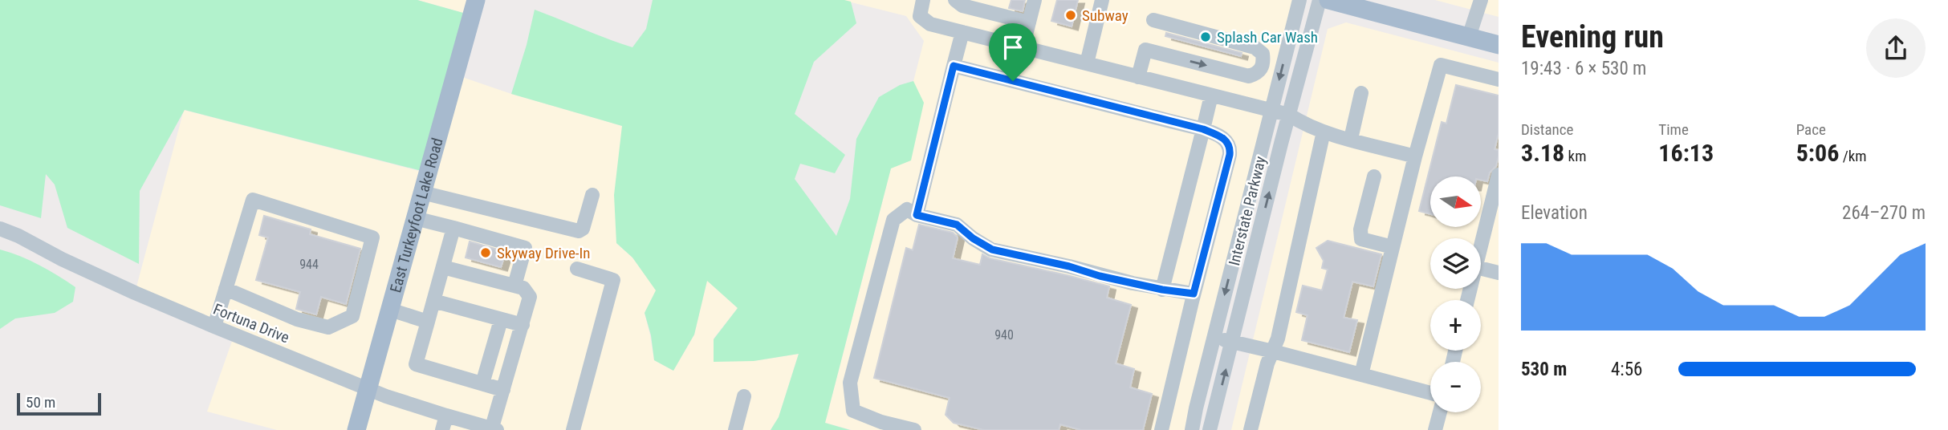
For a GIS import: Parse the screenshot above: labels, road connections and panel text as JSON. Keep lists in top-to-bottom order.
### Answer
{
  "streets": {
    "main road": ["East Turkeyfoot Lake Road"],
    "street": ["Interstate Parkway", "Fortuna Drive"]
  },
  "crossings": [
    ["East Turkeyfoot Lake Road", "Fortuna Drive"]
  ],
  "places": ["Subway", "Splash Car Wash", "Skyway Drive-In"],
  "house_numbers": ["944", "940"],
  "scale_bar": "50 m",
  "north": "right",
  "page": {
    "heading": ["Evening run", "19:43 · 6 × 530 m"],
    "stats": [
      ["Distance", "3.18 km"],
      ["Time", "16:13"],
      ["Pace", "5:06 /km"]
    ],
    "map_buttons": ["+", "−"],
    "chart": ["Elevation", "264–270 m"],
    "list": [
      {
        "name": "530 m",
        "note": "4:56"
      }
    ],
    "scale": "50 m"
  }
}
